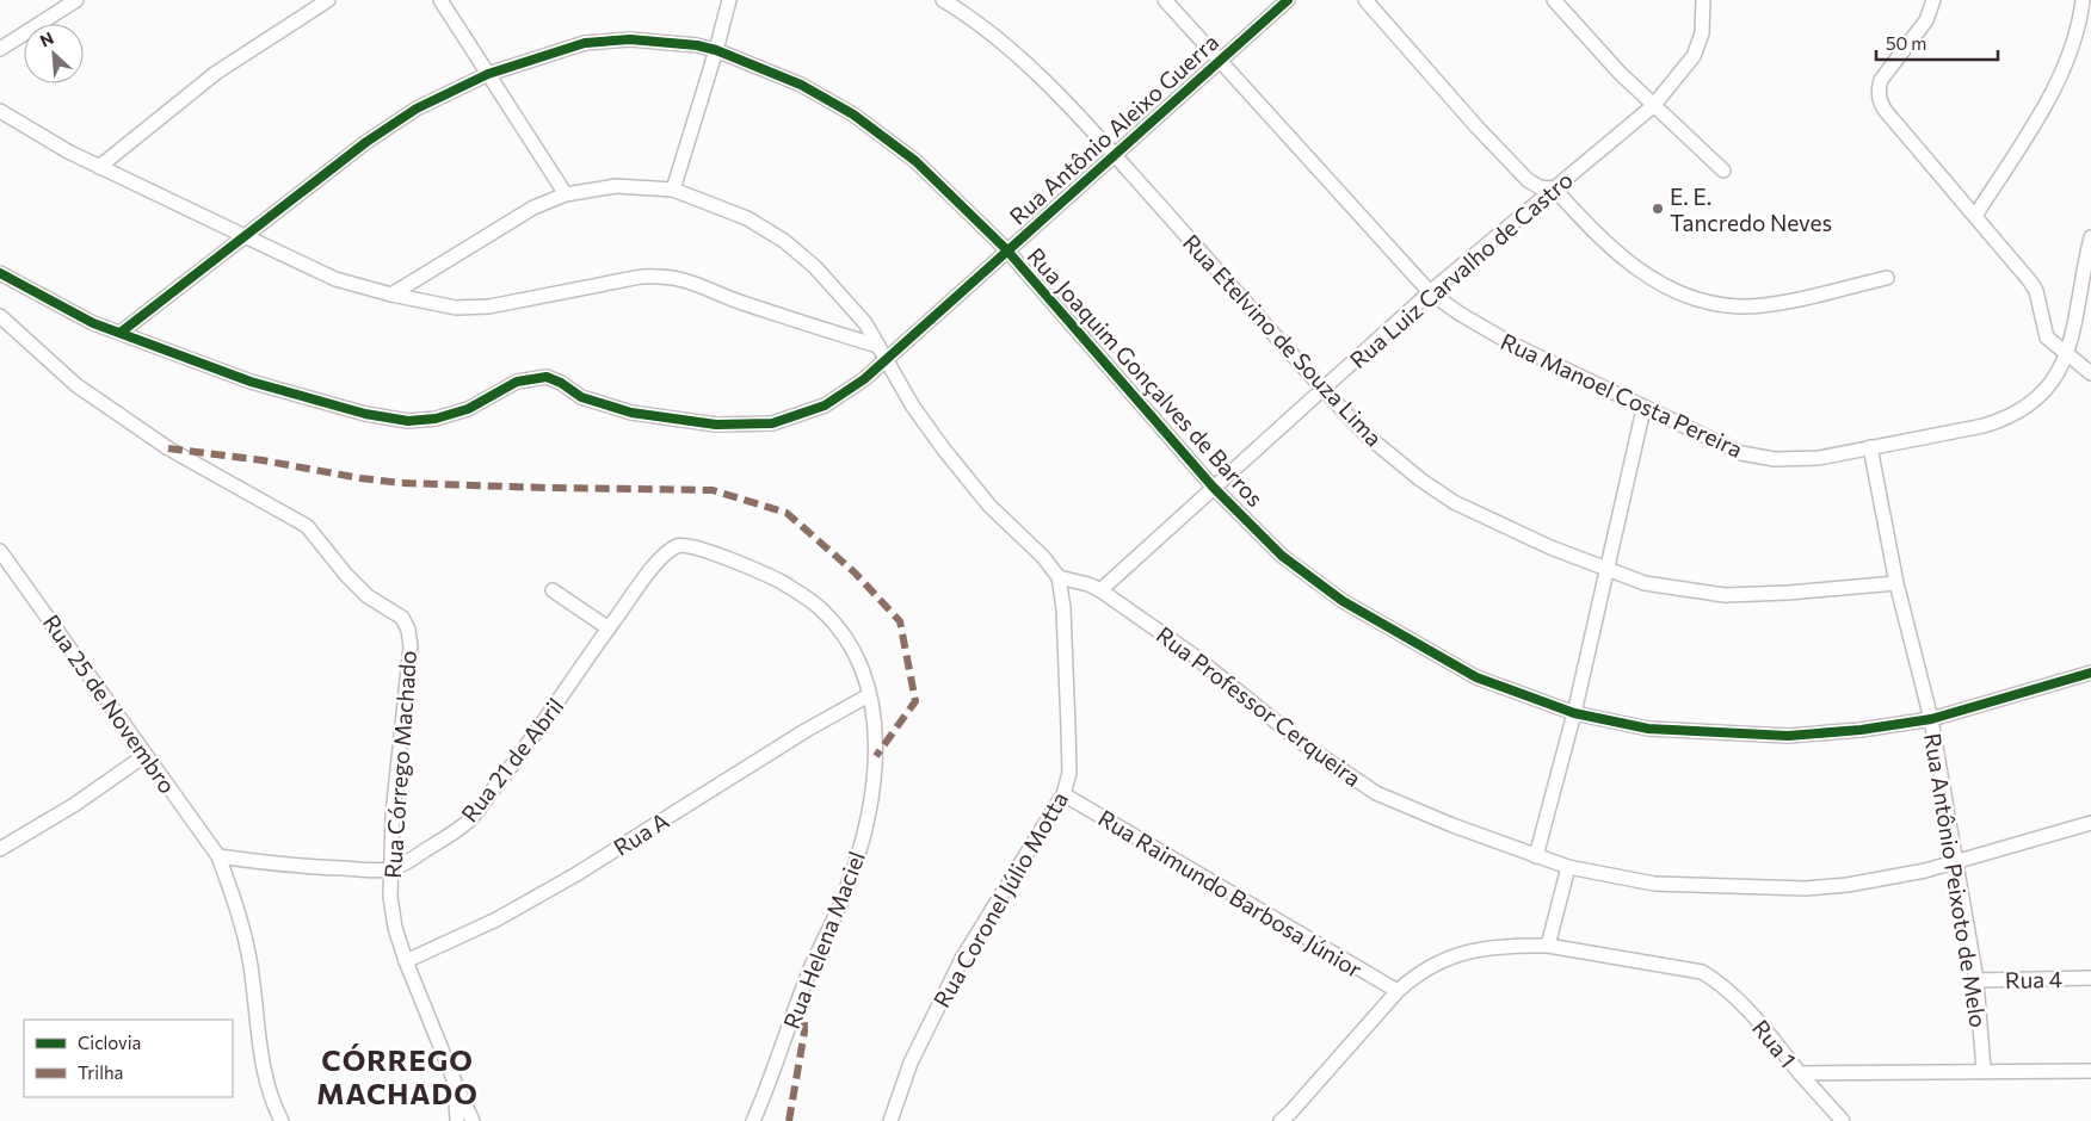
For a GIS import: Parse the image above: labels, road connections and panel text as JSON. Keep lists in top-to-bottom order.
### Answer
{
  "streets": {
    "street": [
      "Rua Antônio Aleixo Guerra",
      "Rua Luiz Carvalho de Castro",
      "Rua Etelvino de Souza Lima",
      "Rua Joaquim Gonçalves de Barros",
      "Rua Manoel Costa Pereira",
      "Rua 25 de Novembro",
      "Rua Professor Cerqueira",
      "Rua 21 de Abril",
      "Rua Córrego Machado",
      "Rua A",
      "Rua Antônio Peixoto de Melo",
      "Rua Raimundo Barbosa Júnior",
      "Rua Coronel Júlio Motta",
      "Rua Helena Maciel",
      "Rua 4",
      "Rua 1"
    ]
  },
  "crossings": [
    ["Rua Antônio Aleixo Guerra", "Rua Etelvino de Souza Lima"],
    ["Rua Antônio Aleixo Guerra", "Rua Joaquim Gonçalves de Barros"],
    ["Rua Antônio Aleixo Guerra", "Rua Manoel Costa Pereira"],
    ["Rua Antônio Aleixo Guerra", "Rua Coronel Júlio Motta"],
    ["Rua Luiz Carvalho de Castro", "Rua Etelvino de Souza Lima"],
    ["Rua Luiz Carvalho de Castro", "Rua Joaquim Gonçalves de Barros"],
    ["Rua Luiz Carvalho de Castro", "Rua Manoel Costa Pereira"],
    ["Rua Luiz Carvalho de Castro", "Rua Professor Cerqueira"],
    ["Rua Etelvino de Souza Lima", "Rua Antônio Peixoto de Melo"],
    ["Rua Joaquim Gonçalves de Barros", "Rua Antônio Peixoto de Melo"],
    ["Rua Manoel Costa Pereira", "Rua Antônio Peixoto de Melo"],
    ["Rua Professor Cerqueira", "Rua Antônio Peixoto de Melo"],
    ["Rua Professor Cerqueira", "Rua Coronel Júlio Motta"],
    ["Rua 21 de Abril", "Rua Córrego Machado"],
    ["Rua 21 de Abril", "Rua Helena Maciel"],
    ["Rua Córrego Machado", "Rua A"],
    ["Rua A", "Rua Helena Maciel"],
    ["Rua Antônio Peixoto de Melo", "Rua 4"],
    ["Rua Antônio Peixoto de Melo", "Rua 1"],
    ["Rua Raimundo Barbosa Júnior", "Rua Coronel Júlio Motta"],
    ["Rua Raimundo Barbosa Júnior", "Rua 1"]
  ],
  "districts": ["CÓRREGO MACHADO"],
  "places": ["E. E. Tancredo Neves"],
  "legend": ["Ciclovia", "Trilha"],
  "scale_bar": "50 m",
  "north": "top left"
}
